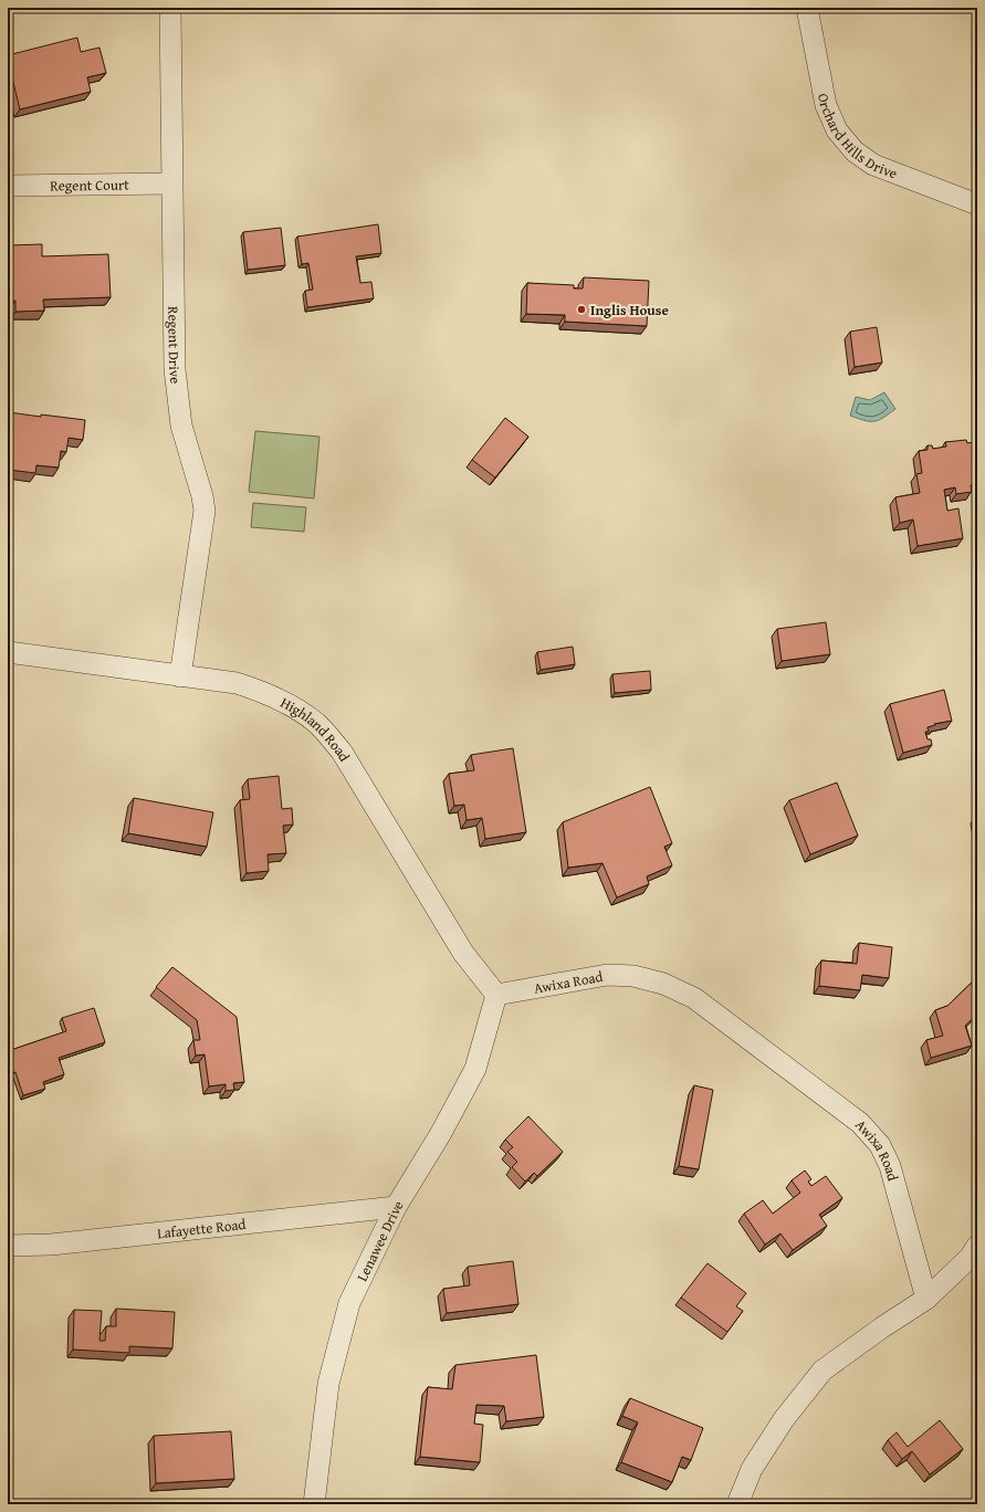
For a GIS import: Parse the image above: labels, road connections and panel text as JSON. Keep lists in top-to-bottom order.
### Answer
{
  "streets": {
    "street": [
      "Orchard Hills Drive",
      "Regent Court",
      "Regent Drive",
      "Highland Road",
      "Awixa Road",
      "Lafayette Road",
      "Lenawee Drive"
    ]
  },
  "crossings": [
    ["Regent Court", "Regent Drive"],
    ["Regent Drive", "Highland Road"],
    ["Highland Road", "Awixa Road"],
    ["Highland Road", "Lenawee Drive"],
    ["Awixa Road", "Lenawee Drive"],
    ["Lafayette Road", "Lenawee Drive"]
  ],
  "places": ["Inglis House"]
}
